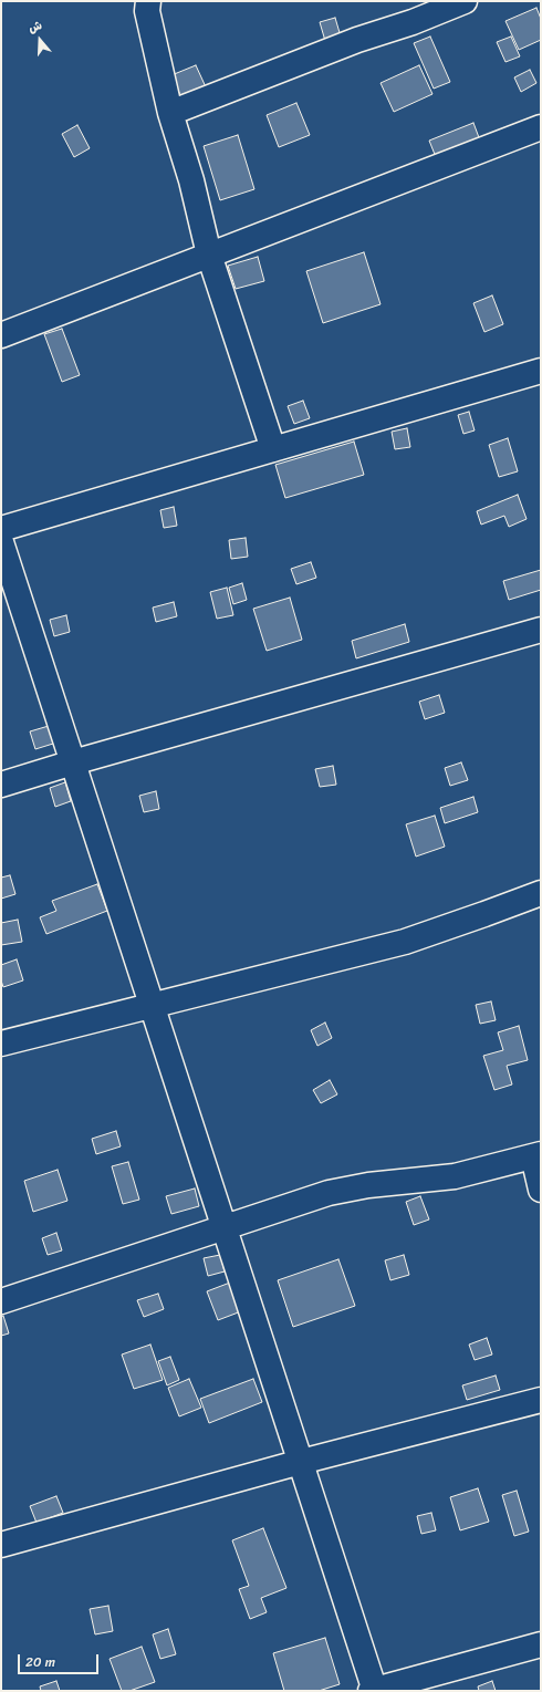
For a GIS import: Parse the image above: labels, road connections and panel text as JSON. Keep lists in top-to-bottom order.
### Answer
{
  "scale_bar": "20 m",
  "north": "top"
}
